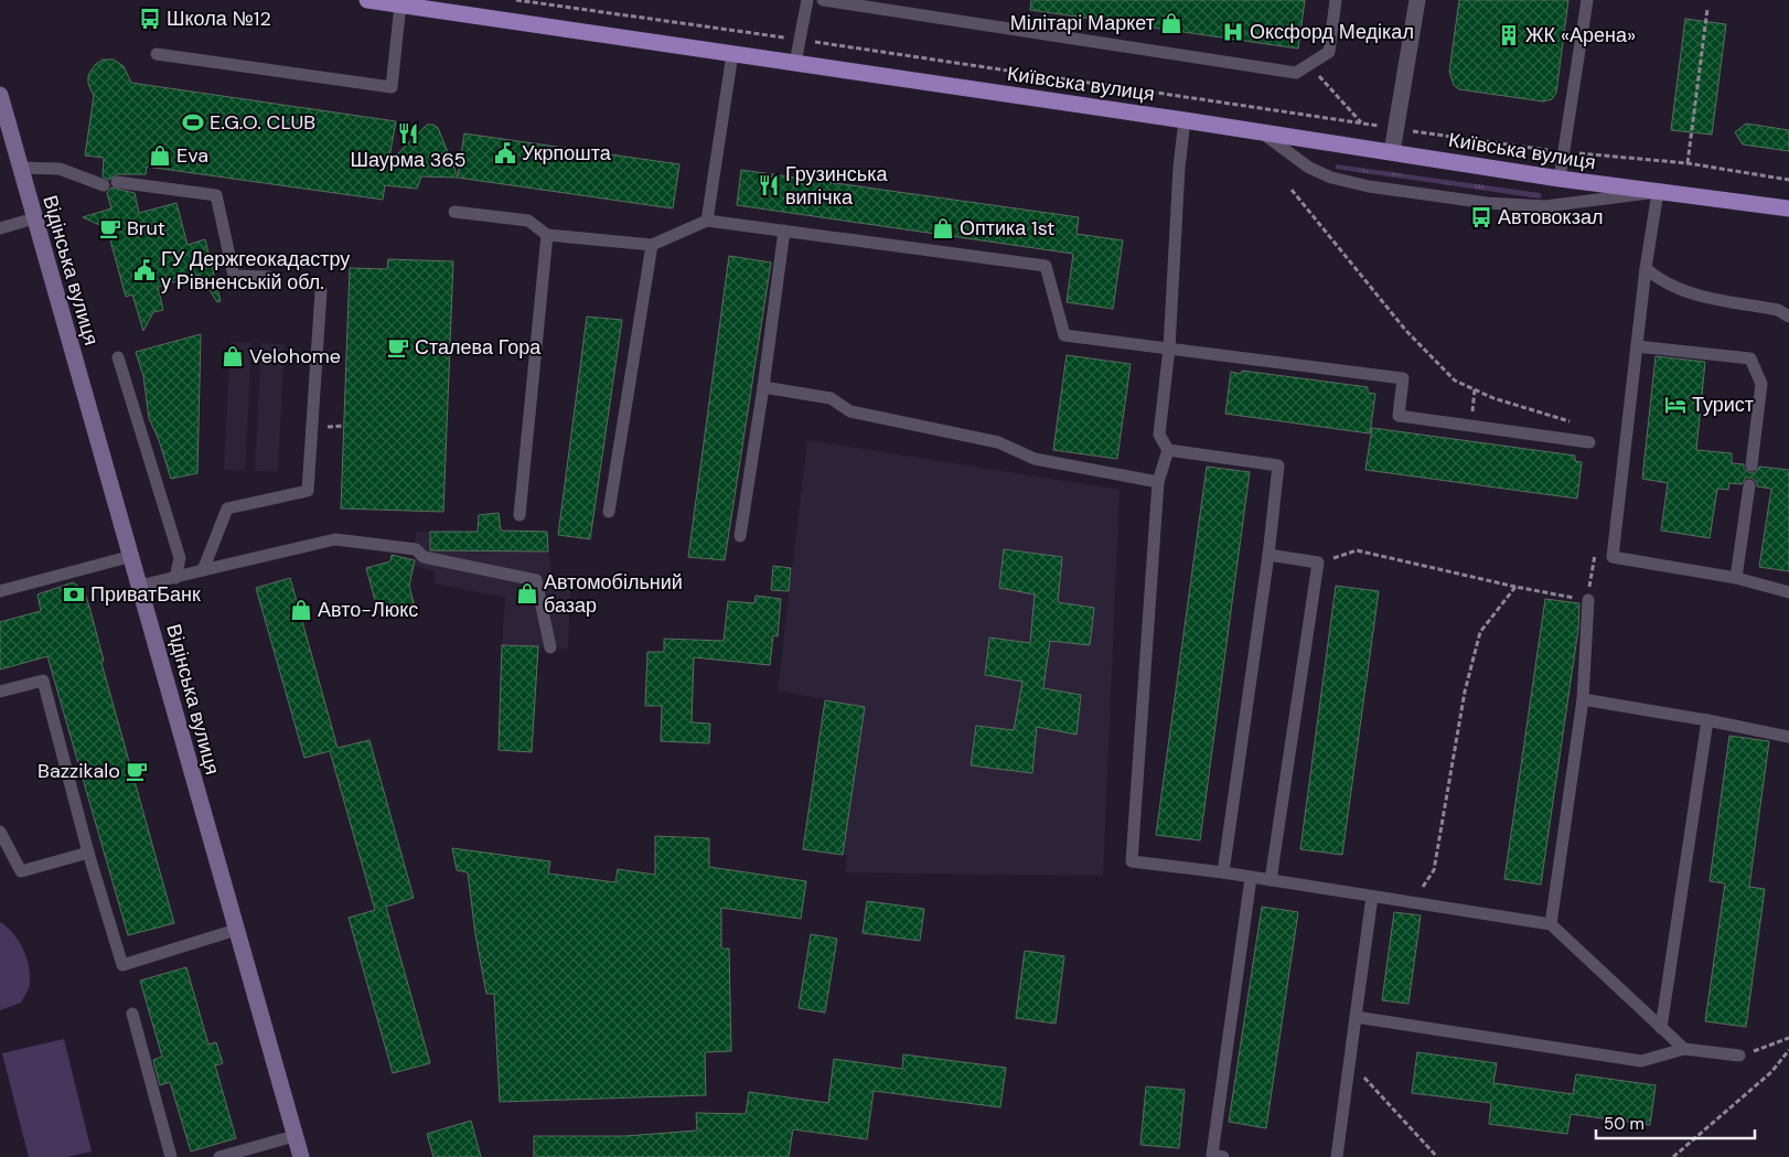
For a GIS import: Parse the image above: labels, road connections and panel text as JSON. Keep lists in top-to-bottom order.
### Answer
{
  "streets": {
    "main road": ["Київська вулиця", "Відінська вулиця"]
  },
  "places": {
    "bus stop": ["Школа №12", "Автовокзал"],
    "shop": [
      "Мілітарі Маркет",
      "Eva",
      "Оптика 1st",
      "Velohome",
      "Автомобільний базар",
      "Авто-Люкс"
    ],
    "hospital": ["Оксфорд Медікал"],
    "building": ["ЖК «Арена»"],
    "sports": ["E.G.O. CLUB"],
    "restaurant": ["Шаурма 365", "Грузинська випічка"],
    "public building": ["Укрпошта", "ГУ Держгеокадастру у Рівненській обл."],
    "cafe": ["Brut", "Сталева Гора", "Bazzikalo"],
    "hotel": ["Турист"],
    "bank": ["ПриватБанк"]
  },
  "scale_bar": "50 m"
}
